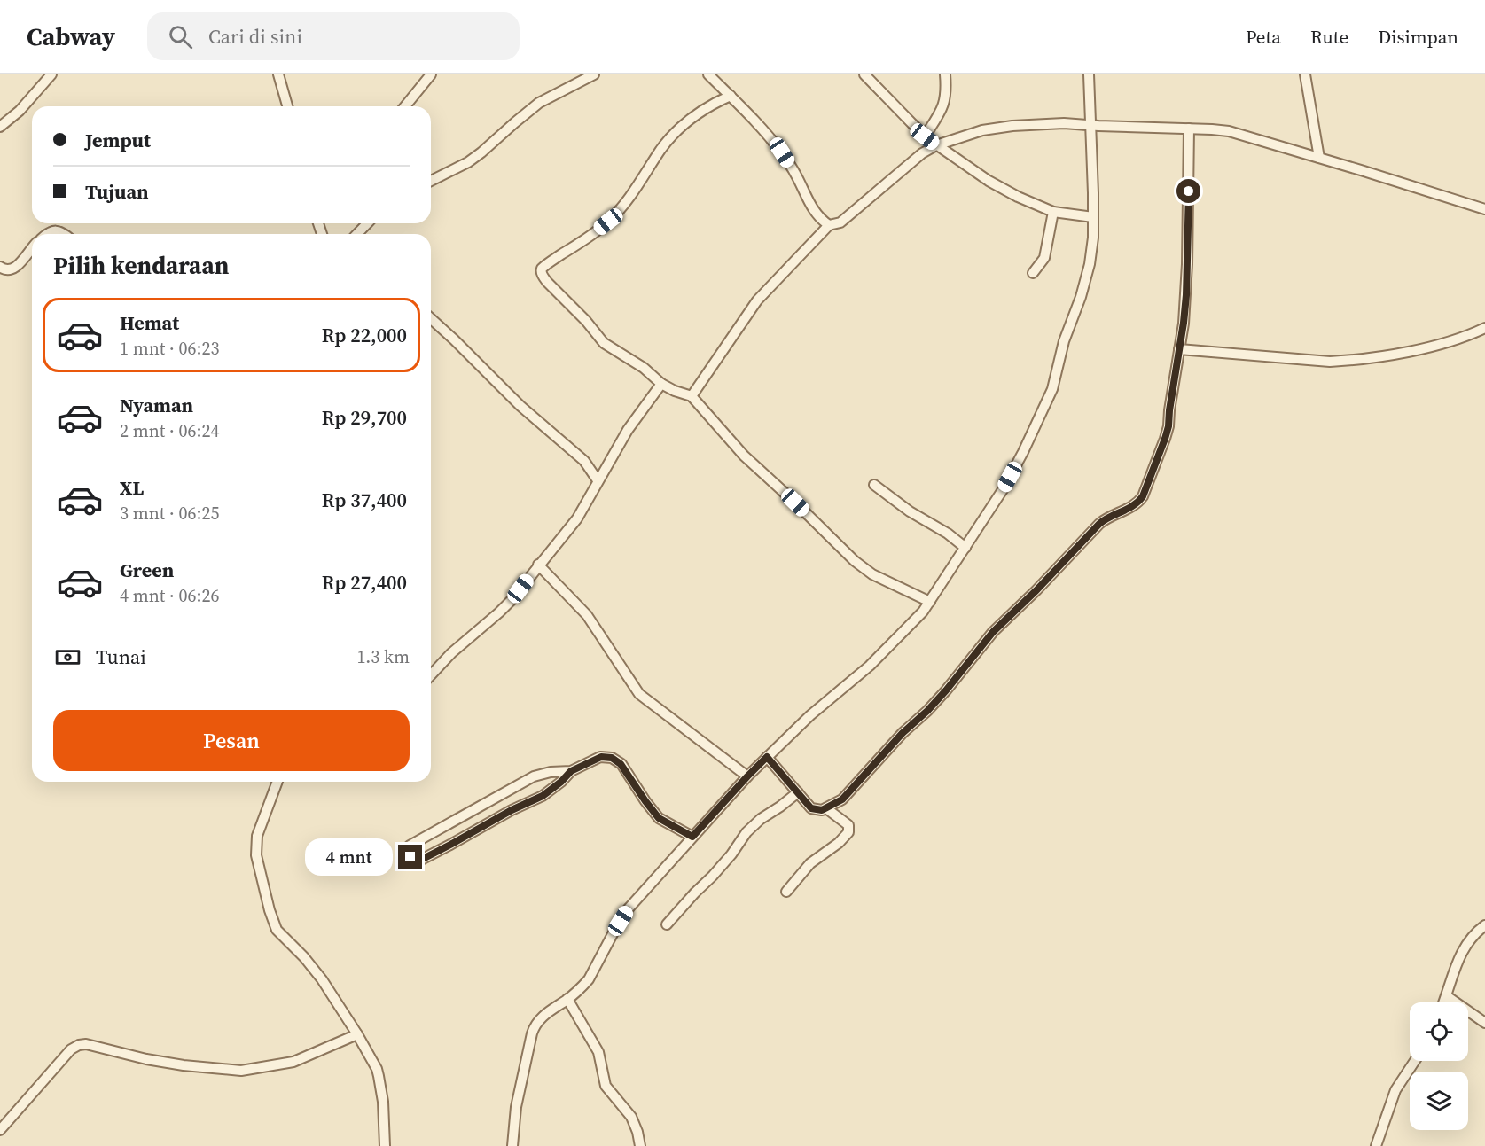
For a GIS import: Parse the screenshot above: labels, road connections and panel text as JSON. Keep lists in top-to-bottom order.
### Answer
{
  "page": {
    "header": "Cabway",
    "search": "Cari di sini",
    "nav": ["Peta", "Rute", "Disimpan"],
    "banner": ["Jemput", "Tujuan"],
    "heading": "Pilih kendaraan",
    "list": [
      {
        "name": "Hemat",
        "note": "1 mnt · 06:23",
        "value": "Rp 22,000"
      },
      {
        "name": "Nyaman",
        "note": "2 mnt · 06:24",
        "value": "Rp 29,700"
      },
      {
        "name": "XL",
        "note": "3 mnt · 06:25",
        "value": "Rp 37,400"
      },
      {
        "name": "Green",
        "note": "4 mnt · 06:26",
        "value": "Rp 27,400"
      }
    ],
    "pay": ["Tunai", "1.3 km"],
    "buttons": "Pesan",
    "bubble": "4 mnt"
  }
}
